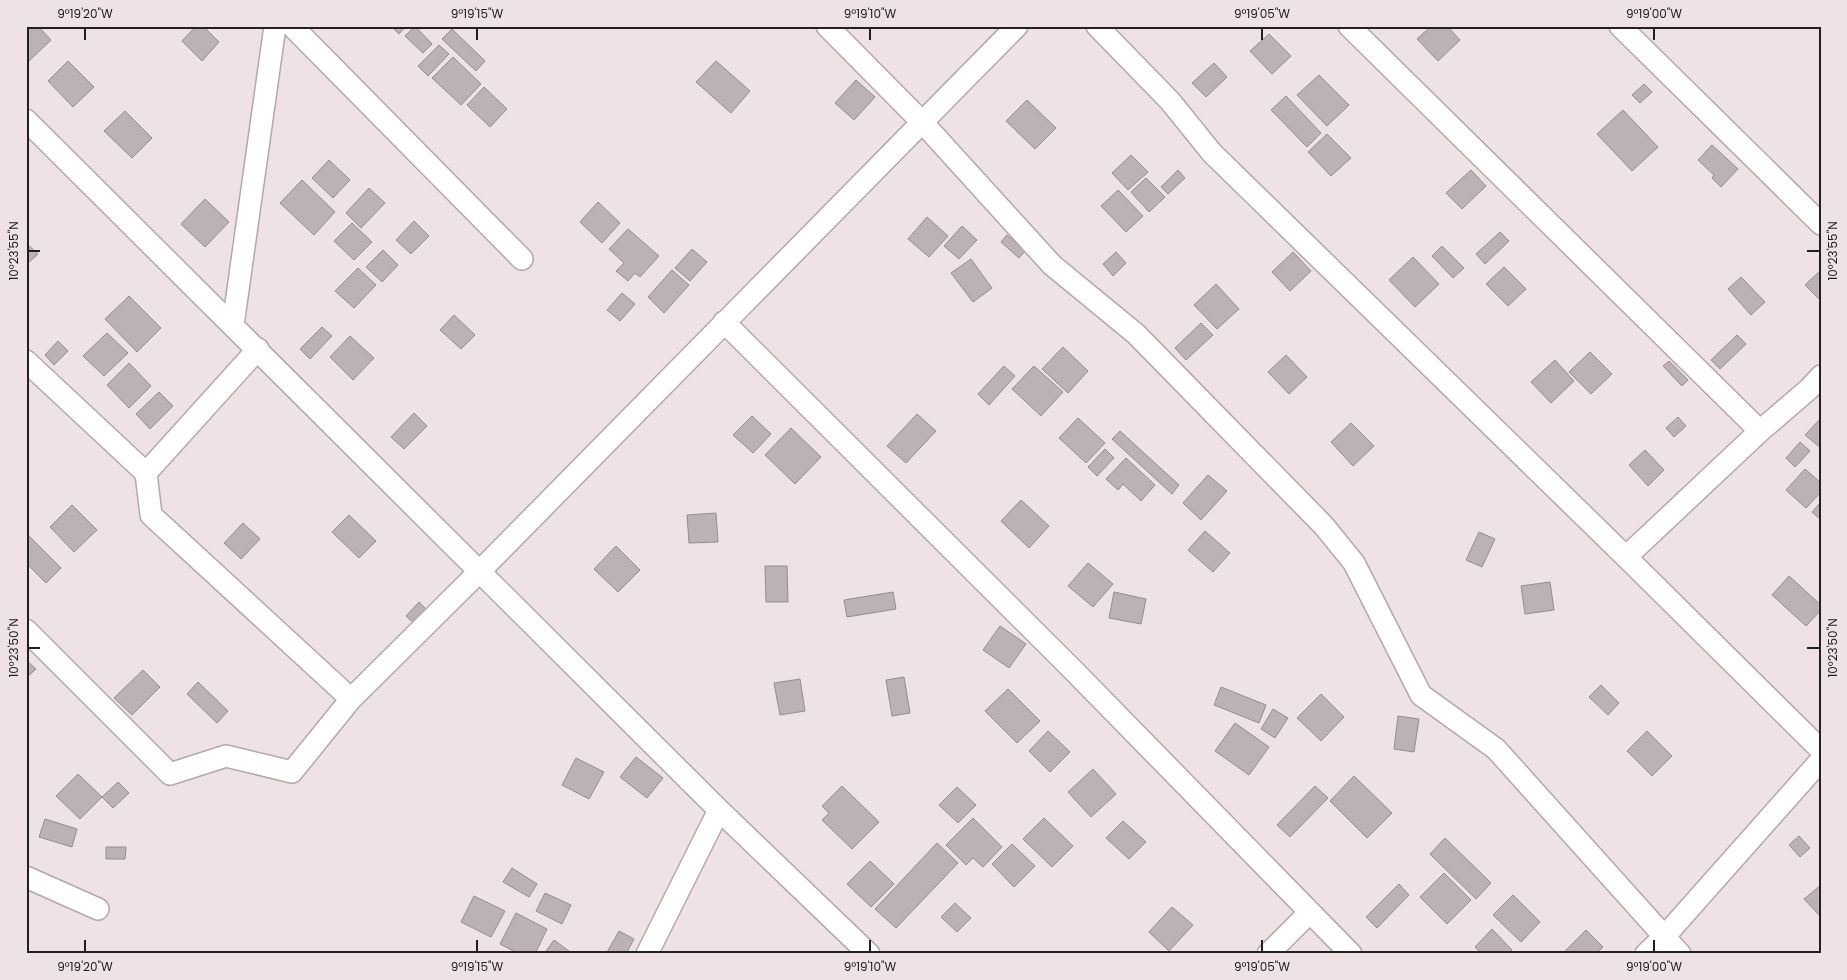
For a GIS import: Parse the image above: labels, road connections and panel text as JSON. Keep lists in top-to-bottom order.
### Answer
{
  "coordinates": [
    "9°19'20\"W",
    "9°19'15\"W",
    "9°19'10\"W",
    "9°19'05\"W",
    "9°19'00\"W",
    "10°23'55\"N",
    "10°23'50\"N"
  ]
}
